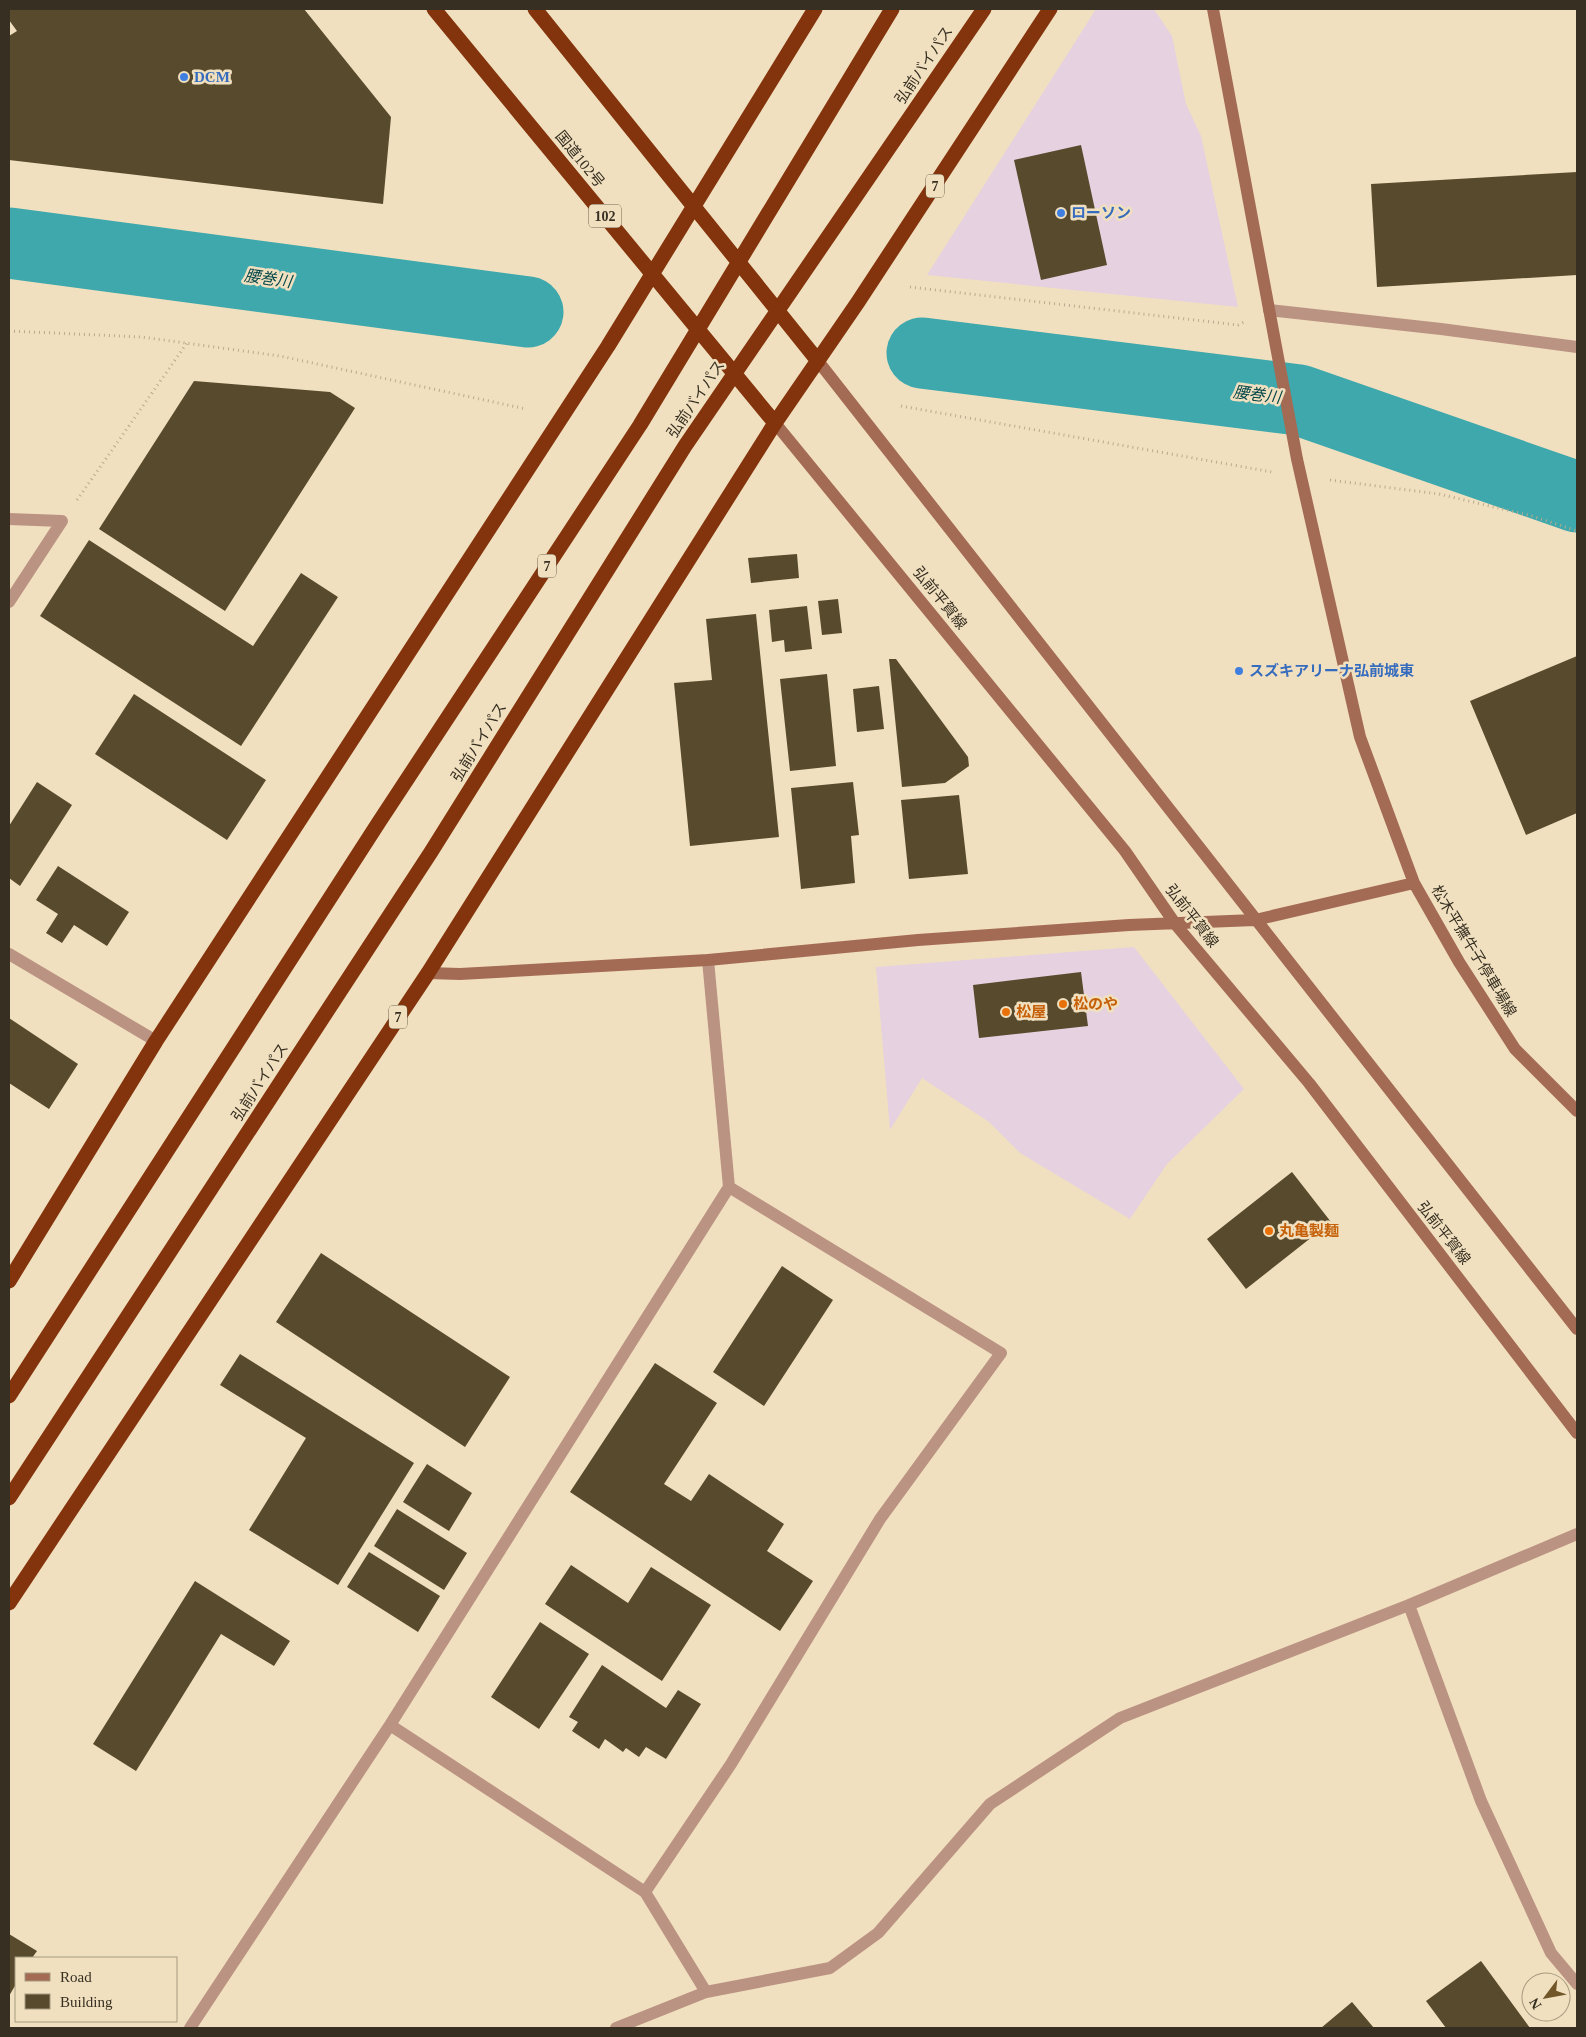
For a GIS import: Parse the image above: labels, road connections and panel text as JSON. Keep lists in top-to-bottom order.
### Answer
{
  "streets": {
    "highway": [
      "弘前バイパス",
      "国道102号",
      "7",
      "102"
    ],
    "main road": ["弘前平賀線", "松木平撫牛子停車場線"]
  },
  "crossings": [
    ["国道102号", "7"],
    ["国道102号", "弘前平賀線"],
    ["7", "弘前平賀線"],
    ["7", "松木平撫牛子停車場線"],
    ["弘前平賀線", "松木平撫牛子停車場線"]
  ],
  "water": ["腰巻川"],
  "places": [
    "DCM",
    "ローソン",
    "スズキアリーナ弘前城東",
    "松のや",
    "松屋",
    "丸亀製麺"
  ],
  "legend": ["Road", "Building"],
  "north": "bottom left"
}
